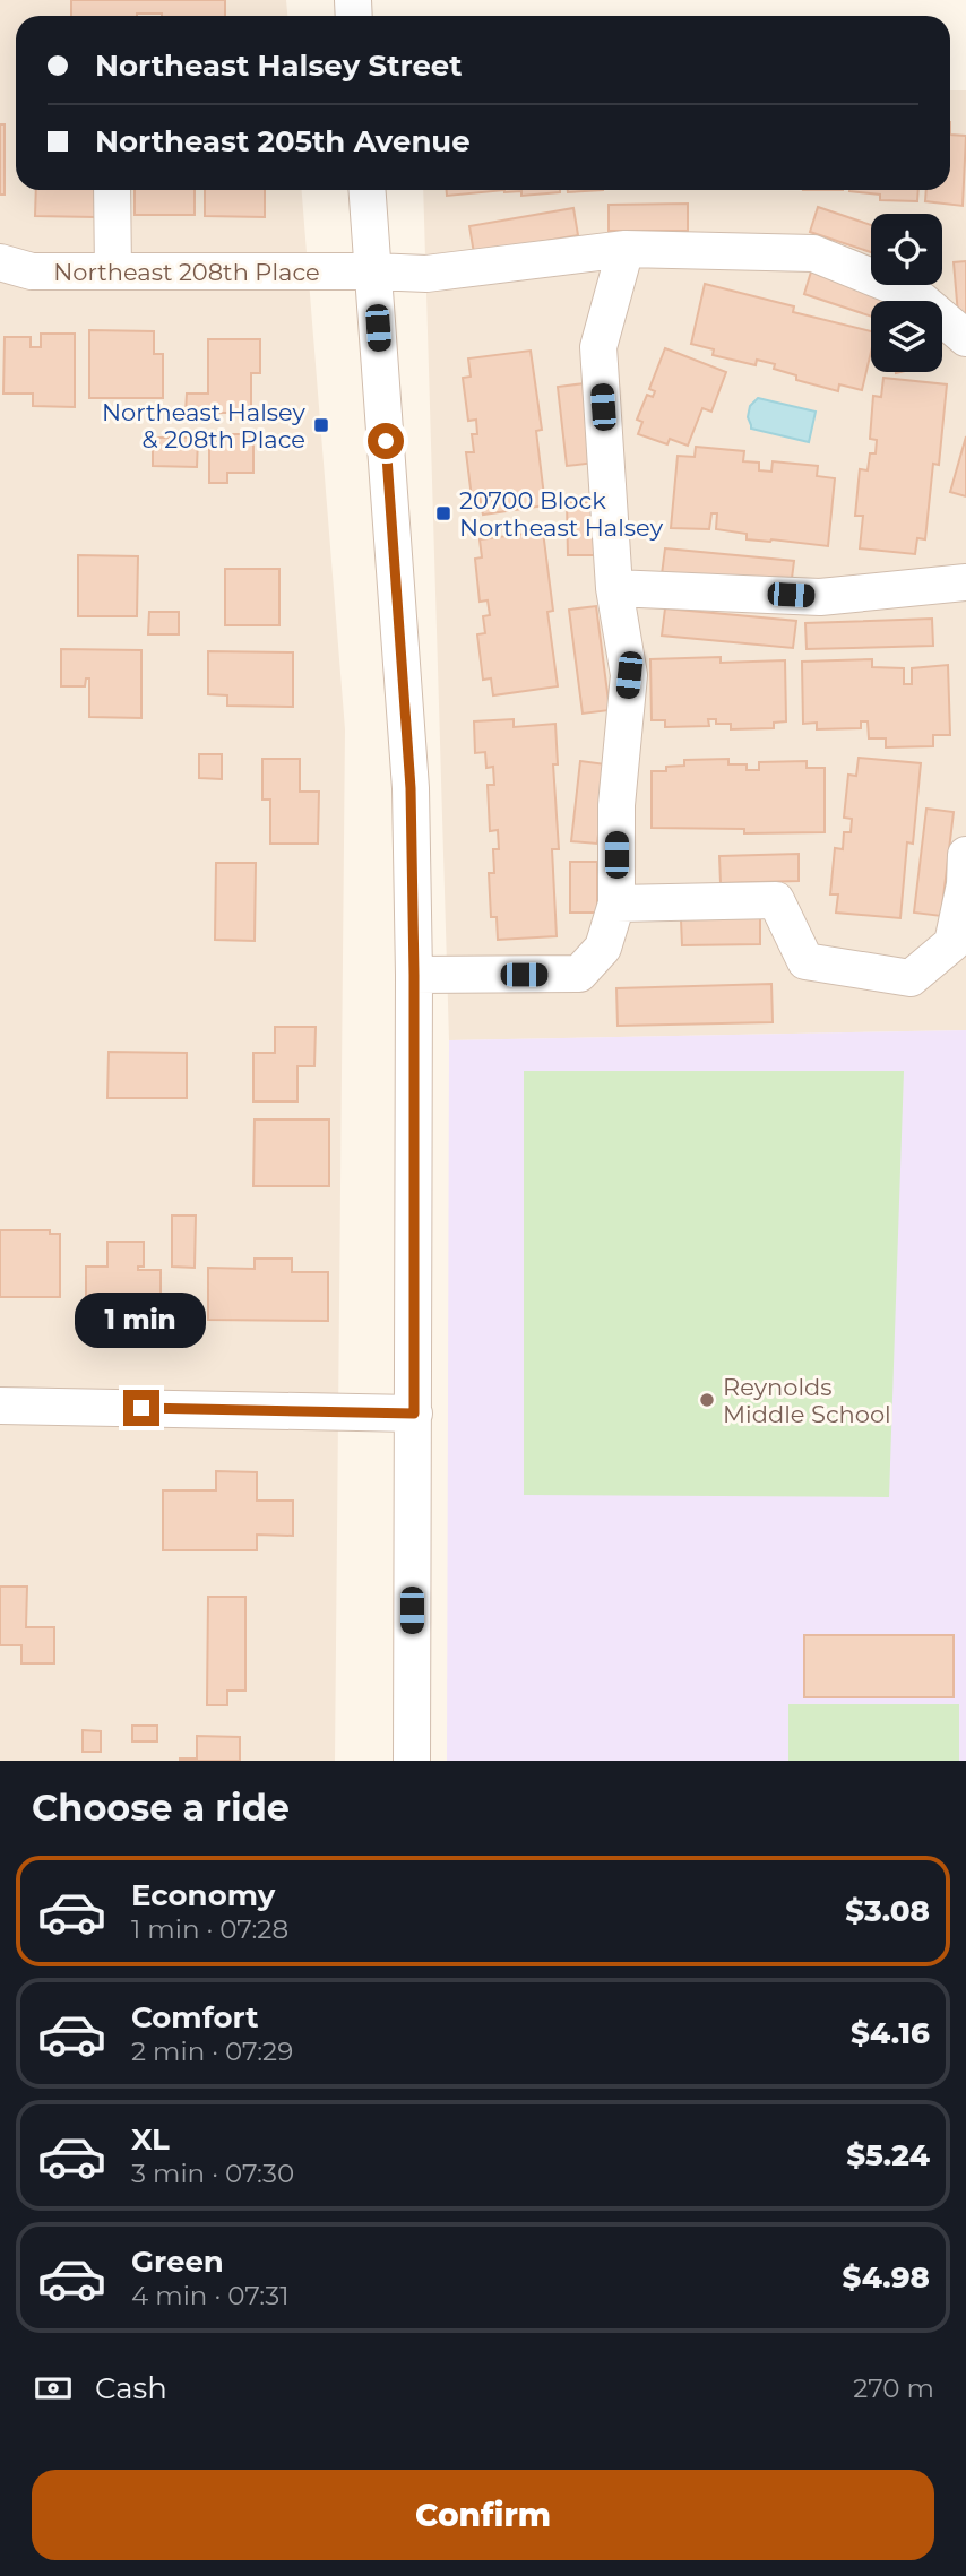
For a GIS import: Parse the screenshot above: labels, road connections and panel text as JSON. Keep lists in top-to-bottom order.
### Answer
{
  "streets": {
    "street": ["Northeast 208th Place"]
  },
  "places": {
    "transit": ["Northeast Halsey & 208th Place", "20700 Block Northeast Halsey"],
    "other": ["Reynolds Middle School"]
  },
  "page": {
    "banner": ["Northeast Halsey Street", "Northeast 205th Avenue"],
    "bubble": "1 min",
    "heading": "Choose a ride",
    "list": [
      {
        "name": "Economy",
        "note": "1 min · 07:28",
        "value": "$3.08"
      },
      {
        "name": "Comfort",
        "note": "2 min · 07:29",
        "value": "$4.16"
      },
      {
        "name": "XL",
        "note": "3 min · 07:30",
        "value": "$5.24"
      },
      {
        "name": "Green",
        "note": "4 min · 07:31",
        "value": "$4.98"
      }
    ],
    "pay": ["Cash", "270 m"],
    "buttons": "Confirm"
  }
}
